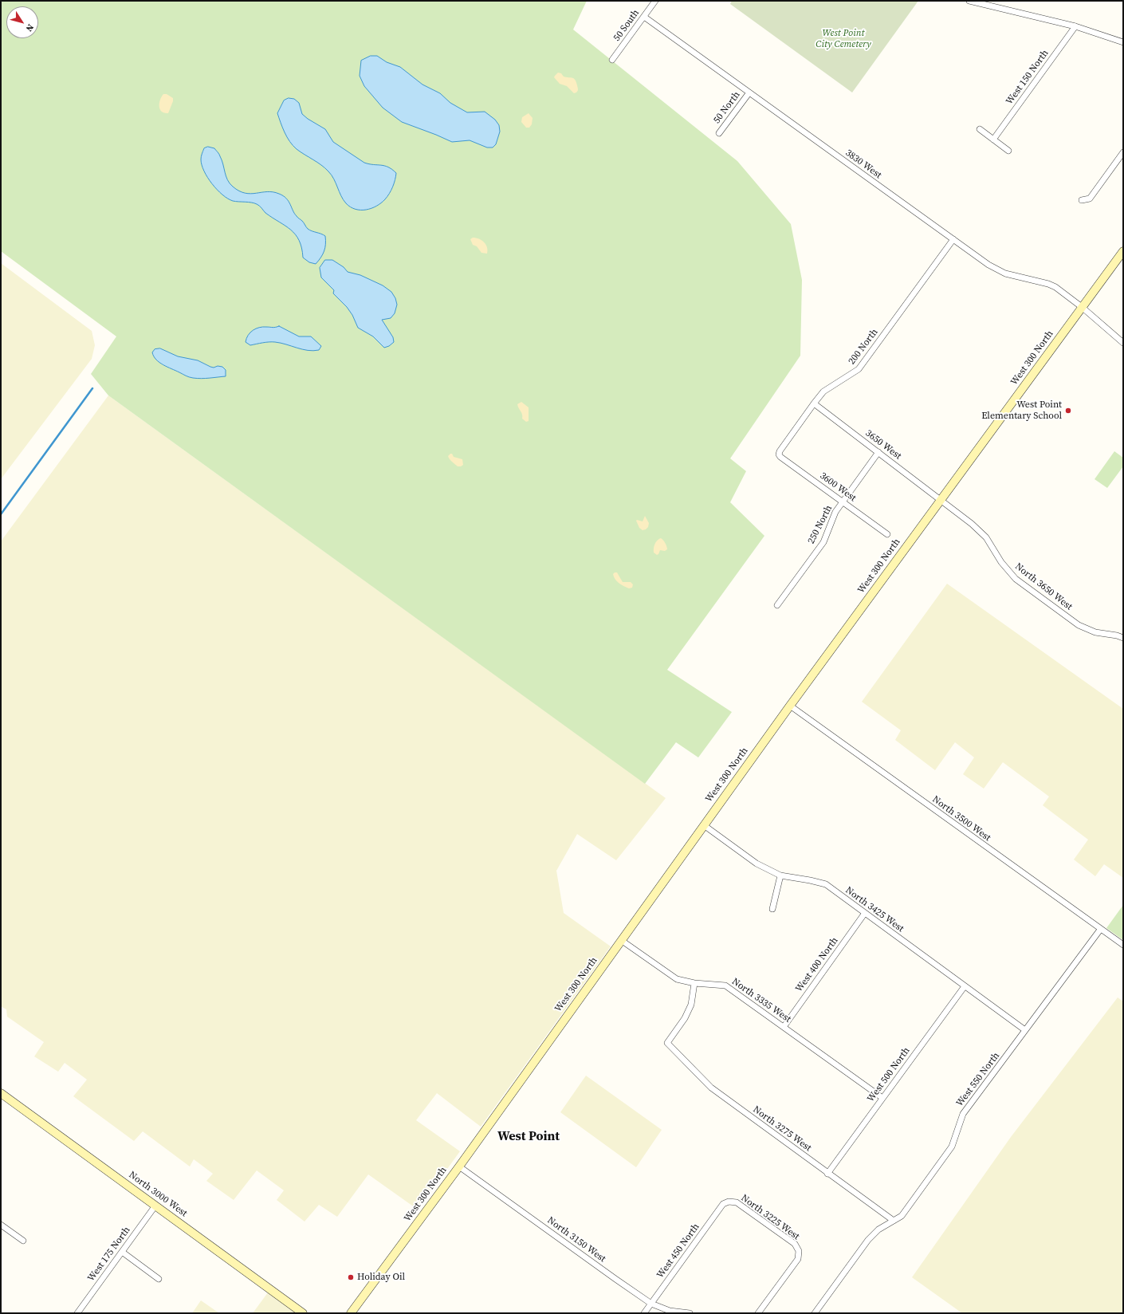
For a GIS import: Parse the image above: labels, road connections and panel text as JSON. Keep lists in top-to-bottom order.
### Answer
{
  "streets": {
    "main road": ["West 300 North", "North 3000 West"],
    "street": [
      "50 South",
      "West 150 North",
      "50 North",
      "3830 West",
      "200 North",
      "3650 West",
      "3600 West",
      "250 North",
      "North 3650 West",
      "North 3500 West",
      "North 3425 West",
      "West 400 North",
      "North 3335 West",
      "West 500 North",
      "West 550 North",
      "North 3275 West",
      "North 3225 West",
      "North 3150 West",
      "West 450 North",
      "West 175 North"
    ]
  },
  "crossings": [
    ["50 South", "3830 West"],
    ["50 North", "3830 West"],
    ["3830 West", "200 North"],
    ["3830 West", "West 300 North"],
    ["200 North", "3650 West"],
    ["200 North", "3600 West"],
    ["West 300 North", "3650 West"],
    ["West 300 North", "North 3650 West"],
    ["West 300 North", "North 3500 West"],
    ["West 300 North", "North 3425 West"],
    ["West 300 North", "North 3335 West"],
    ["West 300 North", "North 3150 West"],
    ["3650 West", "250 North"],
    ["3650 West", "North 3650 West"],
    ["3600 West", "250 North"],
    ["North 3500 West", "West 550 North"],
    ["North 3425 West", "West 400 North"],
    ["North 3425 West", "West 500 North"],
    ["North 3425 West", "West 550 North"],
    ["West 400 North", "North 3335 West"],
    ["North 3335 West", "West 500 North"],
    ["North 3335 West", "North 3275 West"],
    ["West 500 North", "North 3275 West"],
    ["West 550 North", "North 3275 West"],
    ["North 3000 West", "West 175 North"],
    ["North 3225 West", "West 450 North"],
    ["North 3150 West", "West 450 North"]
  ],
  "districts": ["West Point"],
  "parks": ["West Point City Cemetery"],
  "places": ["West Point Elementary School", "Holiday Oil"],
  "north": "bottom right"
}
